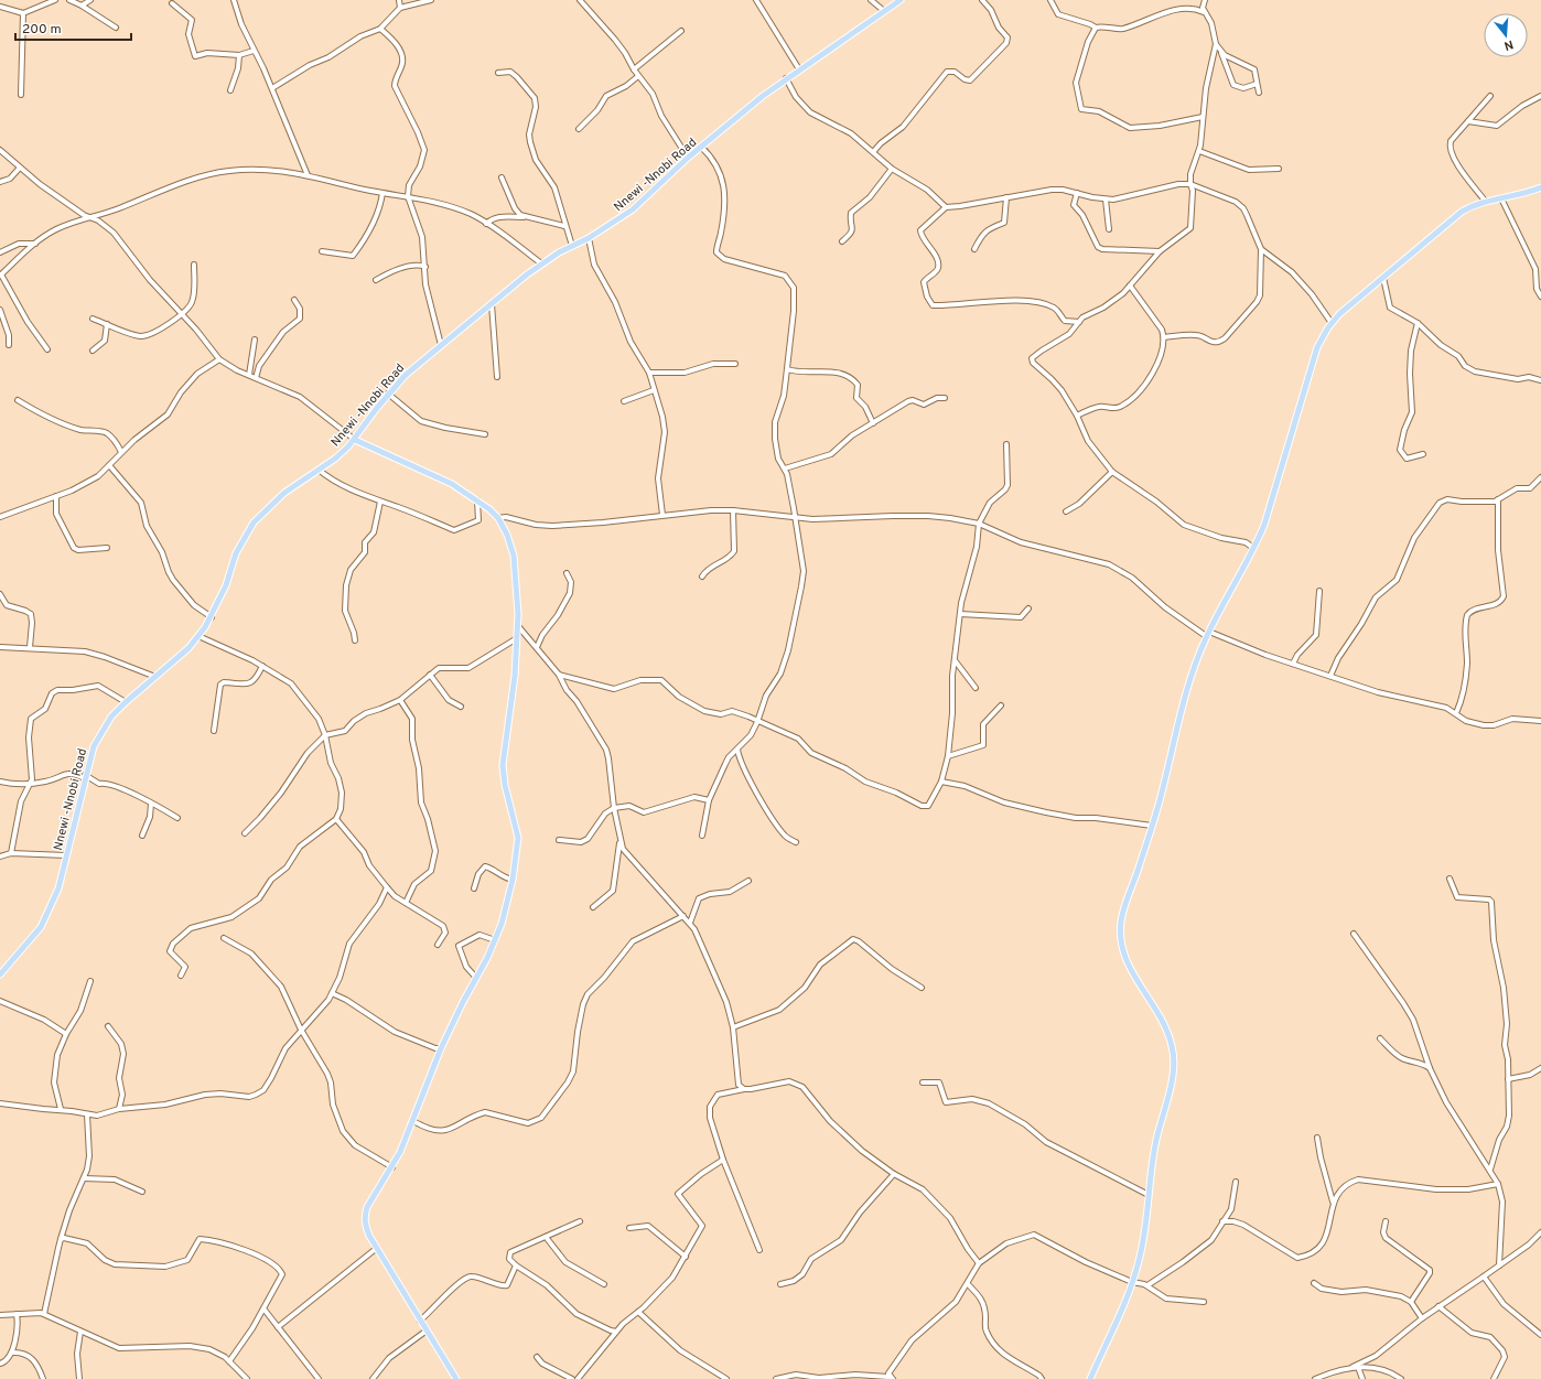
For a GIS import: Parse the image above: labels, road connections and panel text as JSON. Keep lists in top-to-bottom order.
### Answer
{
  "streets": {
    "main road": ["Nnewi -Nnobi Road"]
  },
  "scale_bar": "200 m",
  "north": "bottom"
}
